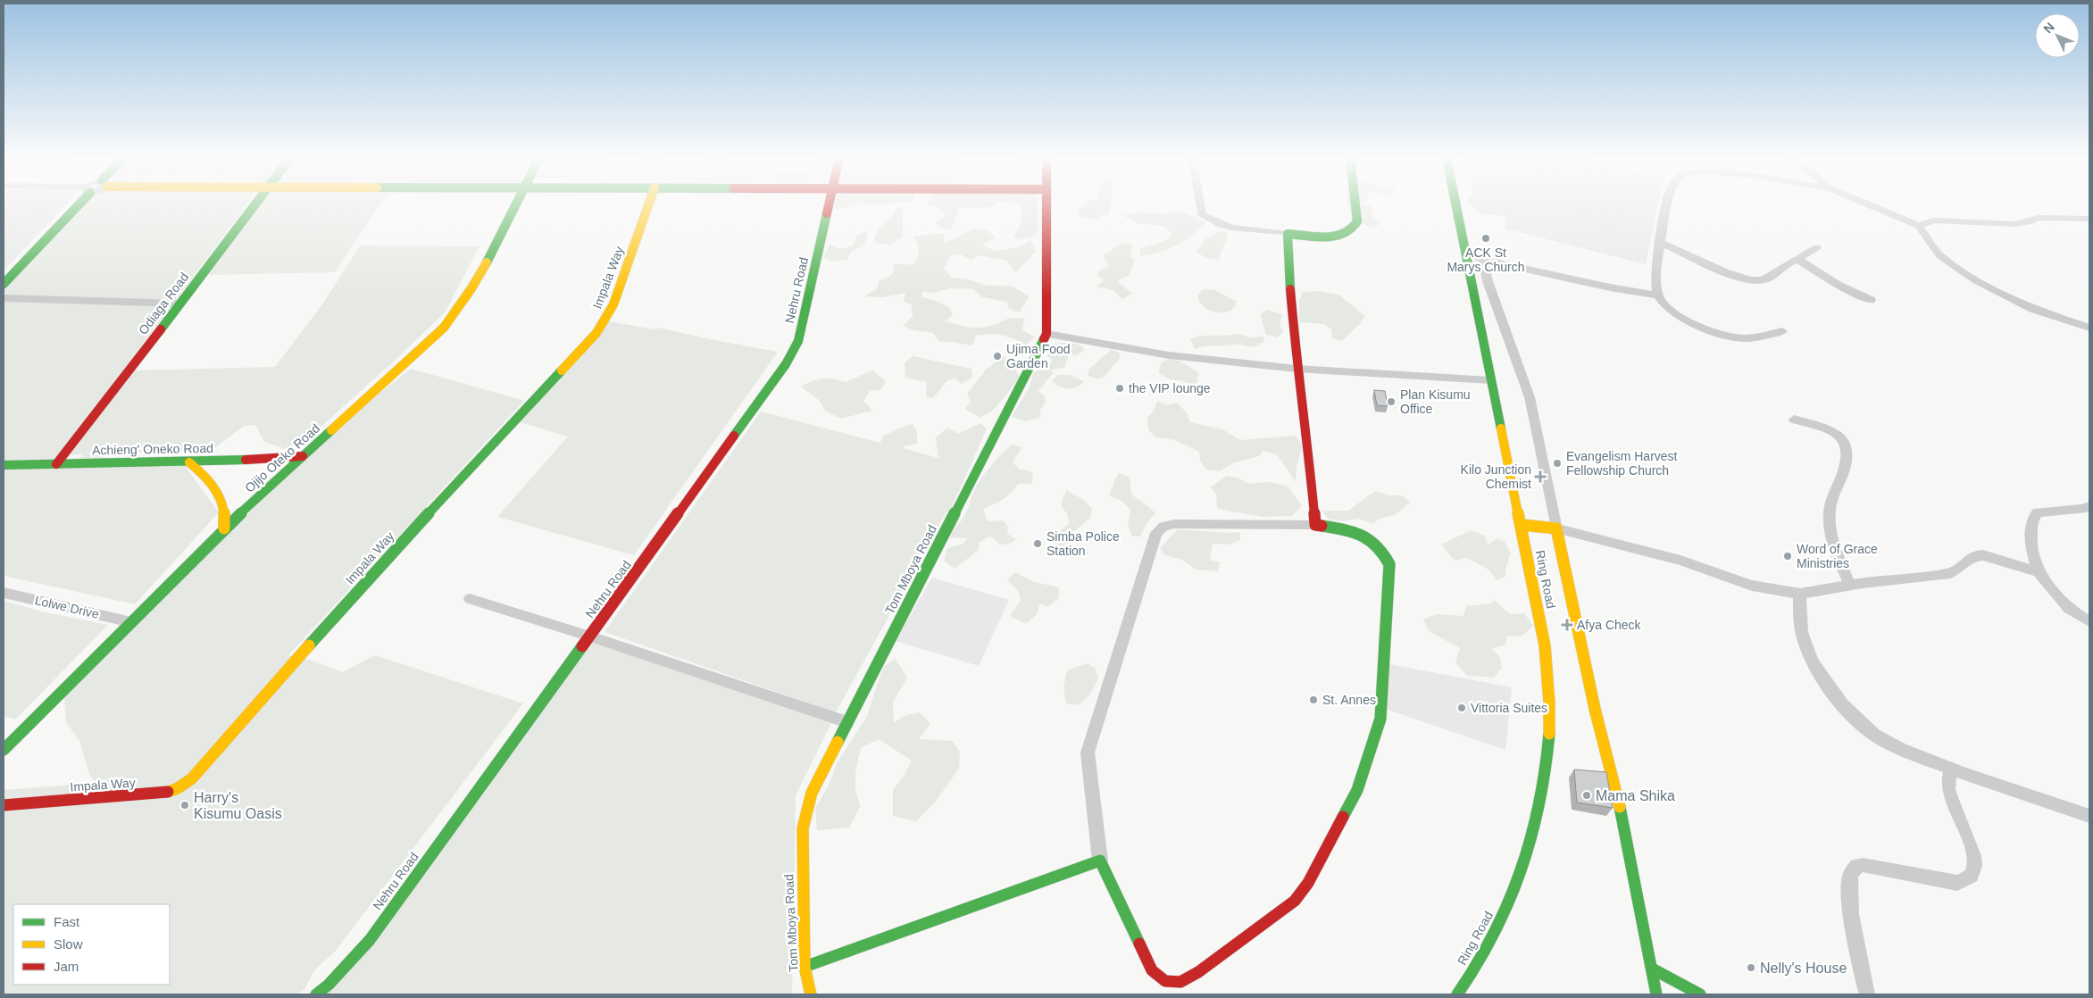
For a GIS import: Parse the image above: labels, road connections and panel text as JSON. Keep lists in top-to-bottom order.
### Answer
{
  "streets": {
    "street": [
      "Impala Way",
      "Nehru Road",
      "Odiaga Road",
      "Achieng' Oneko Road",
      "Ojijo Oteko Road",
      "Tom Mboya Road",
      "Ring Road",
      "Lolwe Drive"
    ]
  },
  "crossings": [
    ["Odiaga Road", "Achieng' Oneko Road"],
    ["Achieng' Oneko Road", "Ojijo Oteko Road"],
    ["Ojijo Oteko Road", "Lolwe Drive"]
  ],
  "places": {
    "other": [
      "ACK St Marys Church",
      "Ujima Food Garden",
      "the VIP lounge",
      "Plan Kisumu Office",
      "Evangelism Harvest Fellowship Church",
      "Simba Police Station",
      "Word of Grace Ministries",
      "St. Annes",
      "Vittoria Suites",
      "Mama Shika",
      "Harry's Kisumu Oasis",
      "Nelly's House"
    ],
    "health": ["Kilo Junction Chemist", "Afya Check"]
  },
  "legend": ["Fast", "Slow", "Jam"],
  "north": "top left"
}
